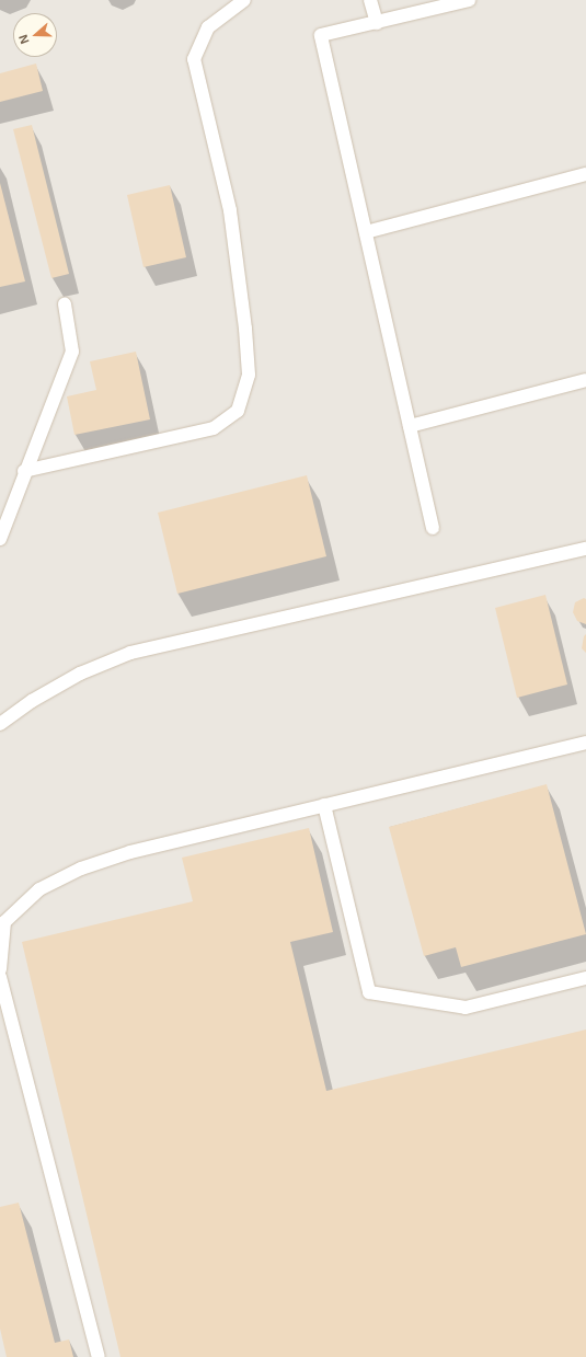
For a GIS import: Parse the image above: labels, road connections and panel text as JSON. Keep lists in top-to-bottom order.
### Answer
{
  "north": "left"
}
